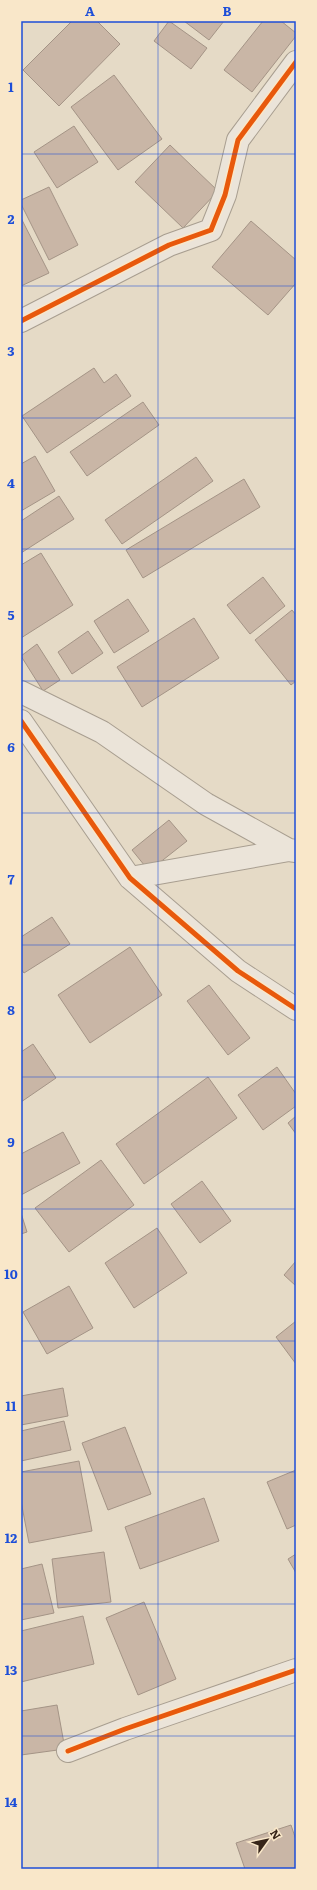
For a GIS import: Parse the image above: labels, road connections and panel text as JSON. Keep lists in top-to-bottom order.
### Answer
{
  "north": "top right",
  "grid": {
    "columns": ["A", "B"],
    "rows": [
      "1",
      "2",
      "3",
      "4",
      "5",
      "6",
      "7",
      "8",
      "9",
      "10",
      "11",
      "12",
      "13",
      "14"
    ]
  }
}
